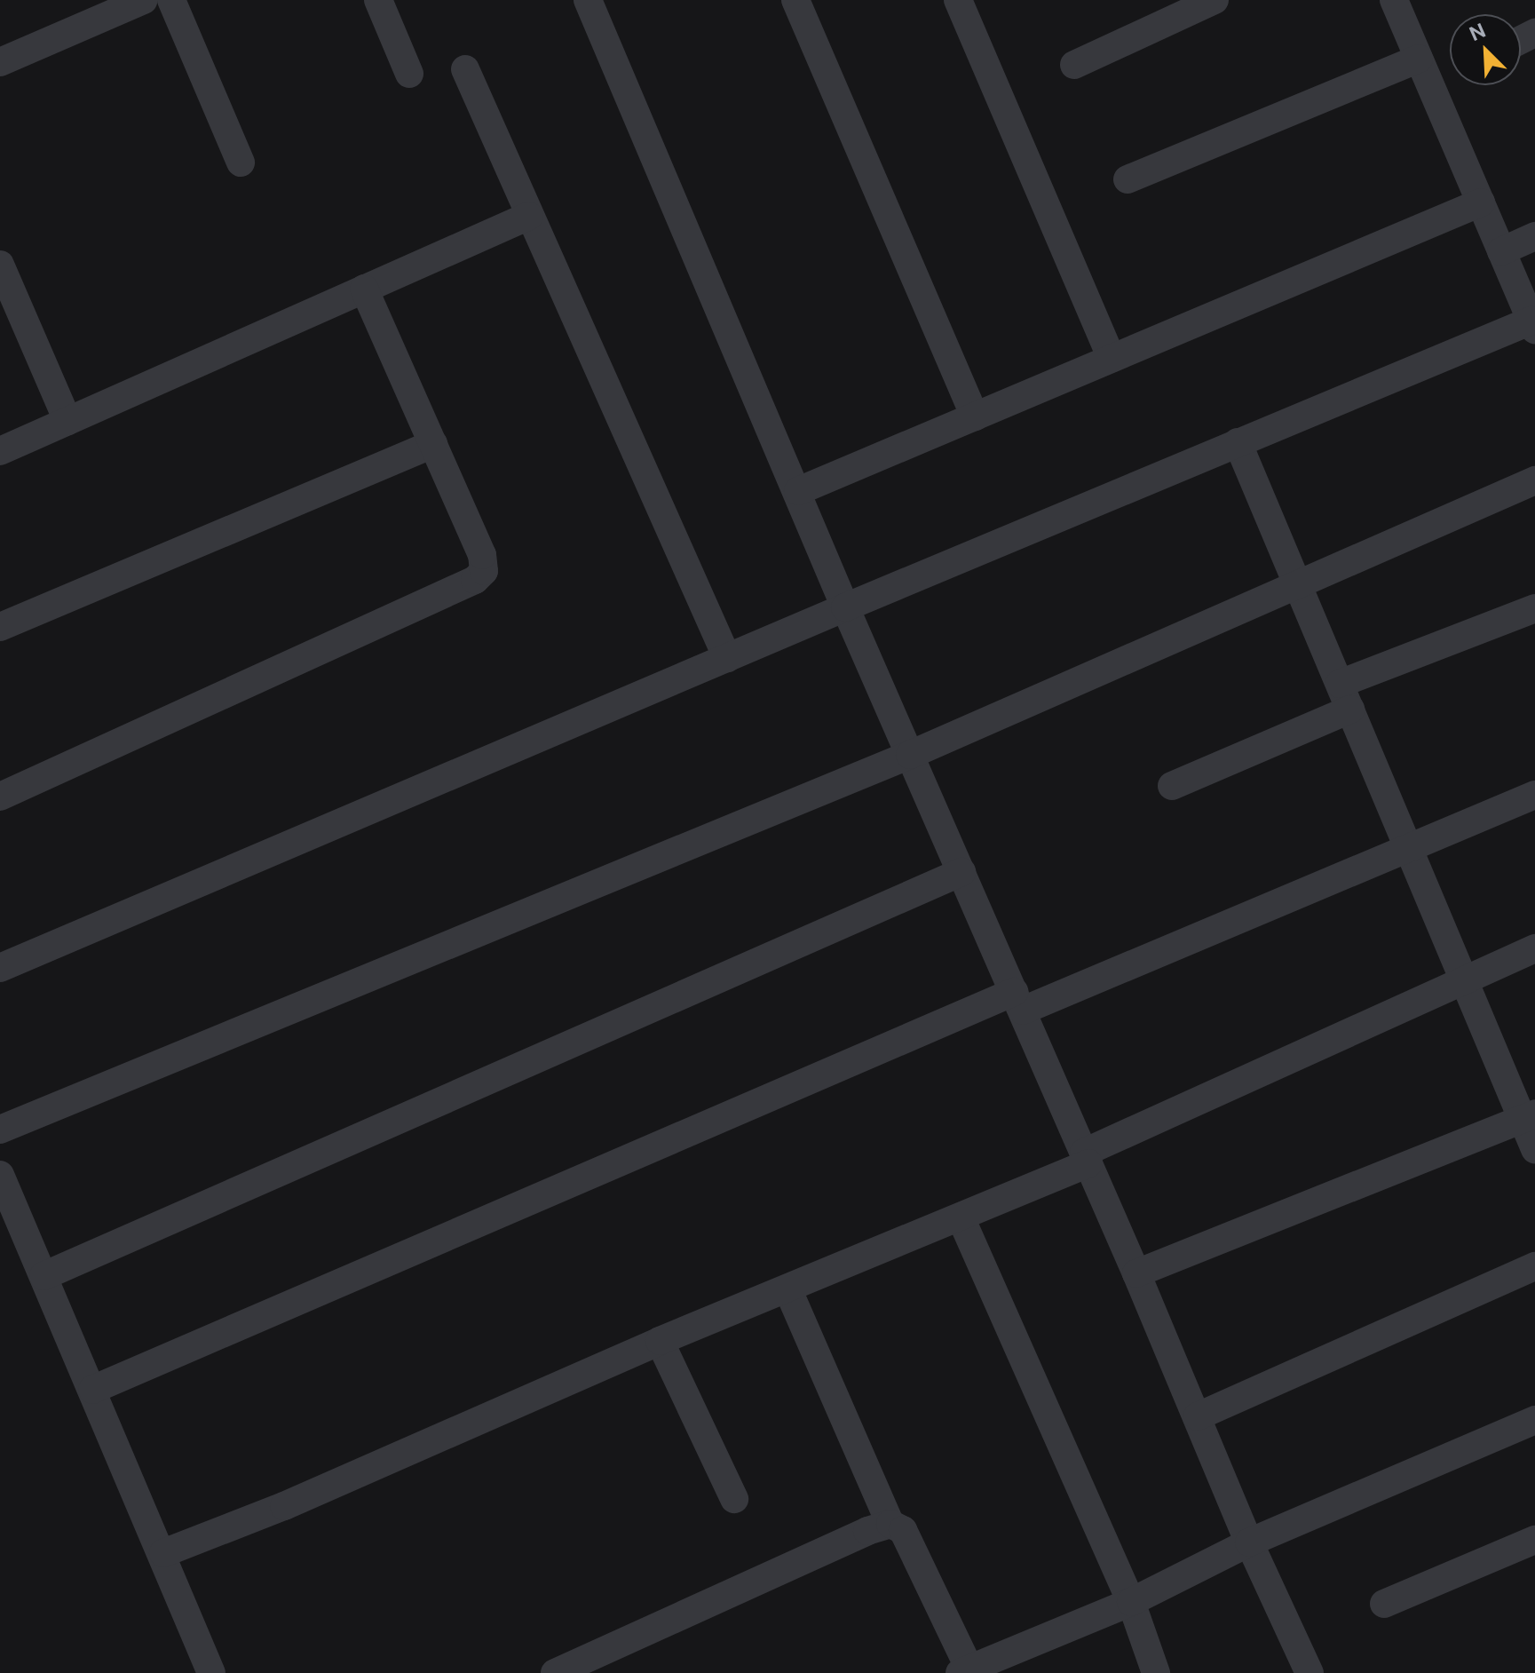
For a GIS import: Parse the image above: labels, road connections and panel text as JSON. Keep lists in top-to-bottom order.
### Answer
{
  "north": "top left"
}
